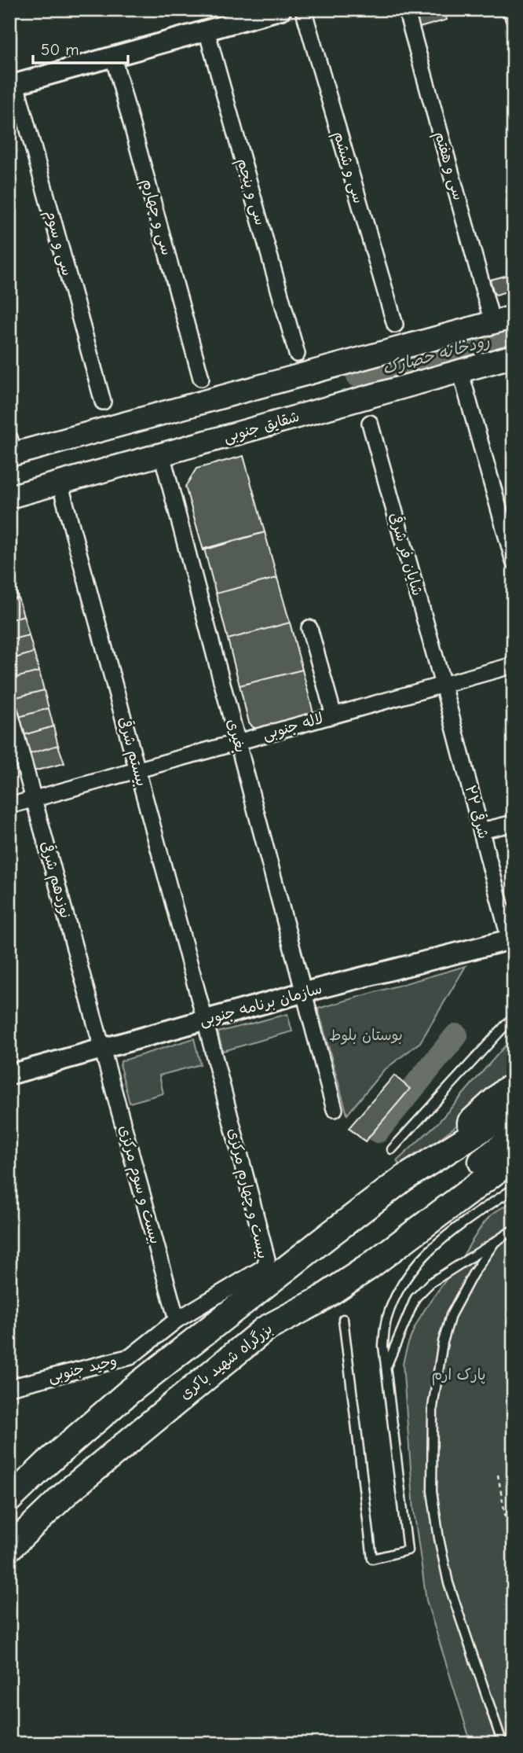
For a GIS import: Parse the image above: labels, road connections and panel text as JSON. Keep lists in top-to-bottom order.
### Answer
{
  "streets": {
    "highway": ["بزرگراه شهید باکری"],
    "main road": ["شقایق جنوبی"],
    "street": [
      "سی و هفتم",
      "سی و ششم",
      "سی و پنجم",
      "سی و چهارم",
      "سی و سوم",
      "شایان فر شرقی",
      "لاله جنوبی",
      "بغیری",
      "بیستم شرقی",
      "۲۲ شرقی",
      "نوزدهم شرقی",
      "سازمان برنامه جنوبی",
      "بیست و سوم مرکزی",
      "بیست و چهارم مرکزی",
      "وحید جنوبی"
    ]
  },
  "crossings": [
    ["شقایق جنوبی", "بغیری"],
    ["شقایق جنوبی", "بیستم شرقی"],
    ["شایان فر شرقی", "لاله جنوبی"],
    ["شایان فر شرقی", "۲۲ شرقی"],
    ["لاله جنوبی", "بغیری"],
    ["لاله جنوبی", "بیستم شرقی"],
    ["لاله جنوبی", "۲۲ شرقی"],
    ["لاله جنوبی", "نوزدهم شرقی"],
    ["بغیری", "سازمان برنامه جنوبی"],
    ["بیستم شرقی", "سازمان برنامه جنوبی"],
    ["بیستم شرقی", "بیست و چهارم مرکزی"],
    ["۲۲ شرقی", "سازمان برنامه جنوبی"],
    ["نوزدهم شرقی", "سازمان برنامه جنوبی"],
    ["نوزدهم شرقی", "بیست و سوم مرکزی"],
    ["سازمان برنامه جنوبی", "بیست و سوم مرکزی"],
    ["سازمان برنامه جنوبی", "بیست و چهارم مرکزی"],
    ["بیست و سوم مرکزی", "بیست و چهارم مرکزی"],
    ["بیست و سوم مرکزی", "وحید جنوبی"],
    ["بیست و چهارم مرکزی", "وحید جنوبی"]
  ],
  "water": ["رودخانه حصارک"],
  "parks": ["بوستان بلوط", "پارک ارم"],
  "scale_bar": "50 m"
}
